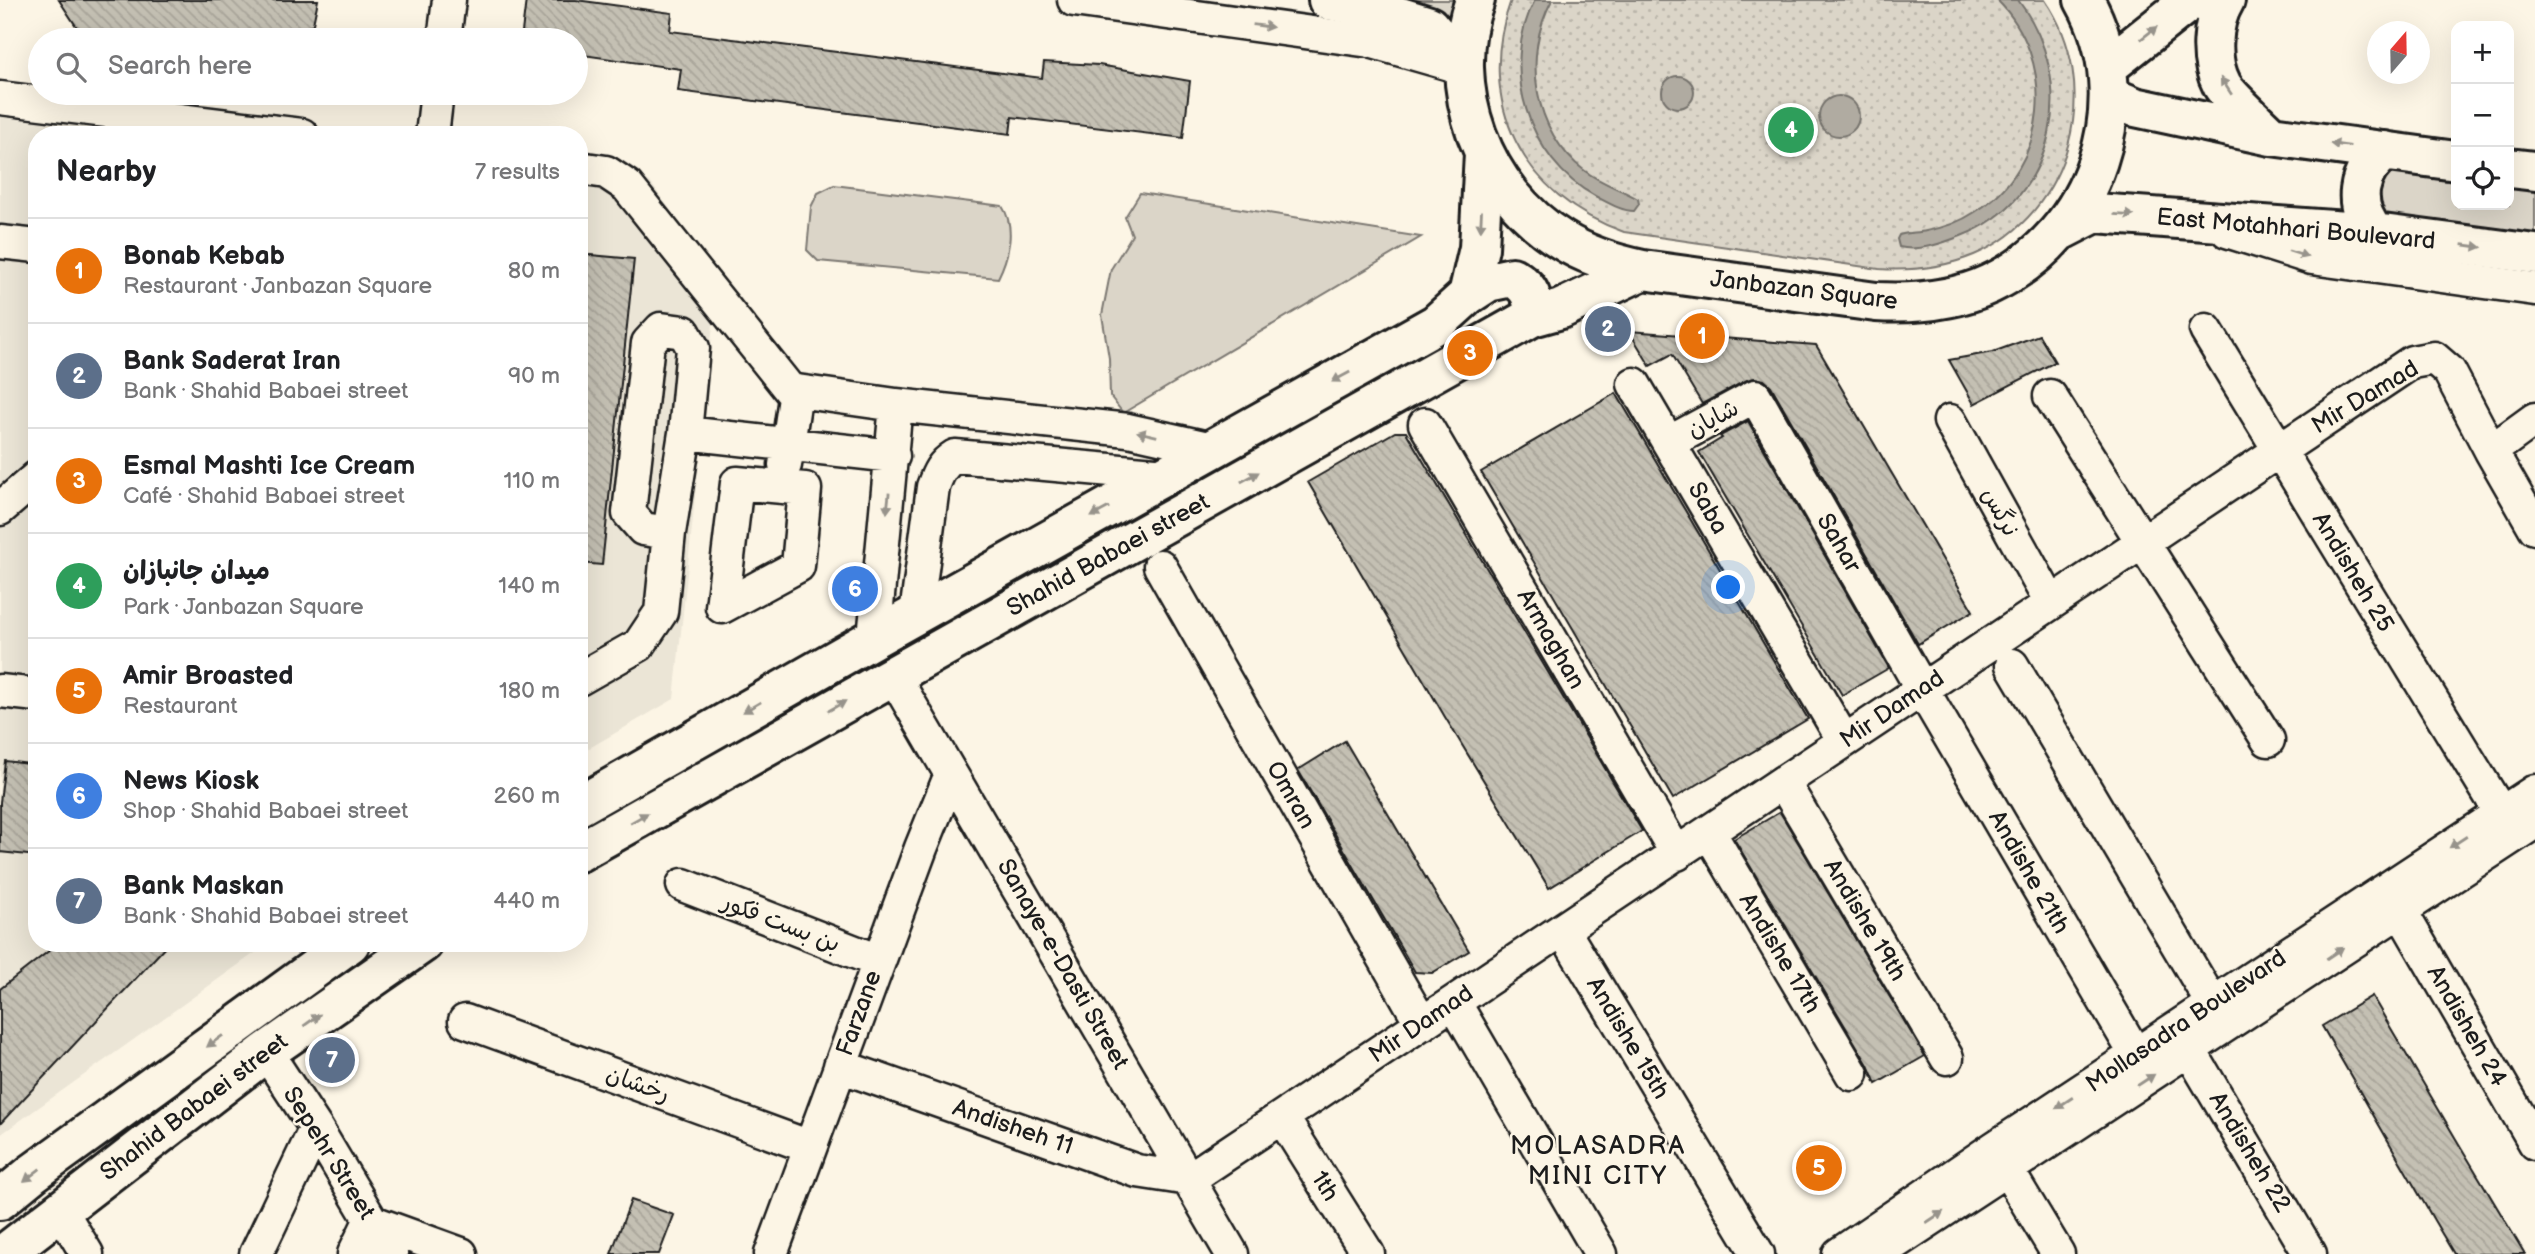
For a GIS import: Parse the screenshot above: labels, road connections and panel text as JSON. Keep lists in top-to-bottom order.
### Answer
{
  "streets": {
    "main road": ["East Motahhari Boulevard", "Janbazan Square", "Shahid Babaei street"],
    "street": [
      "Mir Damad",
      "شایان",
      "Saba",
      "نرگس",
      "Sahar",
      "Andisheh 25",
      "Armaghan",
      "Omran",
      "Andishe 21th",
      "Andishe 19th",
      "بن بست فكور",
      "Andishe 17th",
      "Sanaye-e-Dasti Street",
      "Farzane",
      "Mollasadra Boulevard",
      "Andisheh 24",
      "Andishe 15th",
      "رخشان",
      "Andisheh 11",
      "Andisheh 22",
      "Sepehr Street",
      "1th"
    ]
  },
  "crossings": [
    ["East Motahhari Boulevard", "Janbazan Square"],
    ["Janbazan Square", "Shahid Babaei street"],
    ["Mir Damad", "Saba"],
    ["Mir Damad", "نرگس"],
    ["Mir Damad", "Sahar"],
    ["Mir Damad", "Andisheh 25"],
    ["Mir Damad", "Armaghan"],
    ["Mir Damad", "Omran"],
    ["Mir Damad", "Andishe 21th"],
    ["Mir Damad", "Andishe 19th"],
    ["Mir Damad", "Andishe 17th"],
    ["Mir Damad", "Sanaye-e-Dasti Street"],
    ["Mir Damad", "Andishe 15th"],
    ["Mir Damad", "Andisheh 11"],
    ["Mir Damad", "1th"],
    ["شایان", "Saba"],
    ["شایان", "Sahar"],
    ["Sahar", "Andishe 21th"],
    ["Shahid Babaei street", "Sanaye-e-Dasti Street"],
    ["Shahid Babaei street", "Sepehr Street"],
    ["Andisheh 25", "Mollasadra Boulevard"],
    ["Andishe 21th", "Mollasadra Boulevard"],
    ["بن بست فكور", "Farzane"],
    ["Sanaye-e-Dasti Street", "Farzane"],
    ["Sanaye-e-Dasti Street", "Andisheh 11"],
    ["Farzane", "رخشان"],
    ["Farzane", "Andisheh 11"],
    ["Mollasadra Boulevard", "Andisheh 24"],
    ["Mollasadra Boulevard", "Andisheh 22"]
  ],
  "districts": ["MOLASADRA MINI CITY"],
  "north": "top",
  "page": {
    "map_buttons": ["+", "−"],
    "search": "Search here",
    "pins": [
      "4",
      "2",
      "1",
      "3",
      "6",
      "7",
      "5"
    ],
    "heading": ["Nearby", "7 results"],
    "list": [
      {
        "mark": "1",
        "name": "Bonab Kebab",
        "note": "Restaurant · Janbazan Square",
        "value": "80 m"
      },
      {
        "mark": "2",
        "name": "Bank Saderat Iran",
        "note": "Bank · Shahid Babaei street",
        "value": "90 m"
      },
      {
        "mark": "3",
        "name": "Esmal Mashti Ice Cream",
        "note": "Café · Shahid Babaei street",
        "value": "110 m"
      },
      {
        "mark": "4",
        "name": "میدان جانبازان",
        "note": "Park · Janbazan Square",
        "value": "140 m"
      },
      {
        "mark": "5",
        "name": "Amir Broasted",
        "note": "Restaurant",
        "value": "180 m"
      },
      {
        "mark": "6",
        "name": "News Kiosk",
        "note": "Shop · Shahid Babaei street",
        "value": "260 m"
      },
      {
        "mark": "7",
        "name": "Bank Maskan",
        "note": "Bank · Shahid Babaei street",
        "value": "440 m"
      }
    ]
  }
}
